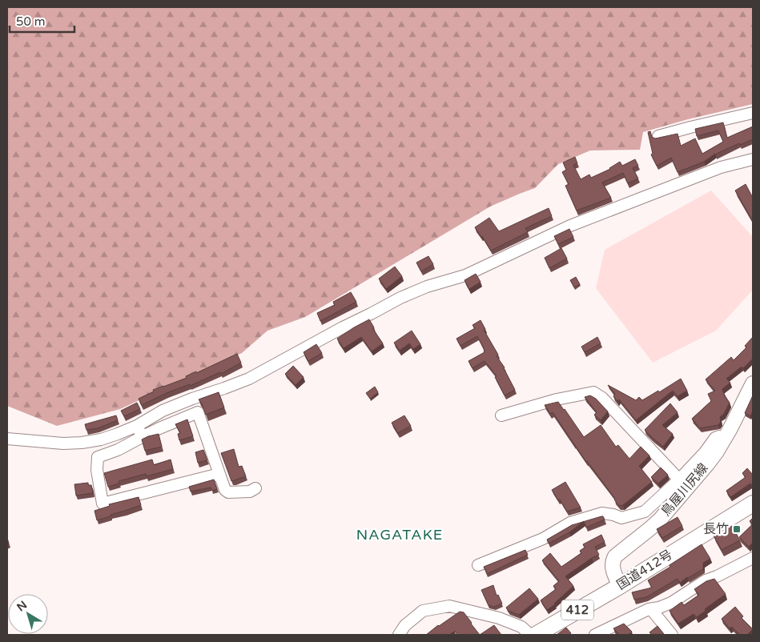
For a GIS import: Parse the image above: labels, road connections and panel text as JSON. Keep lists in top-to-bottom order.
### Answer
{
  "streets": {
    "highway": ["国道412号", "412"],
    "main road": ["鳥屋川尻線"]
  },
  "crossings": [
    ["鳥屋川尻線", "国道412号"]
  ],
  "districts": ["NAGATAKE"],
  "places": {
    "transit": ["長竹"]
  },
  "scale_bar": "50 m",
  "north": "top left"
}
